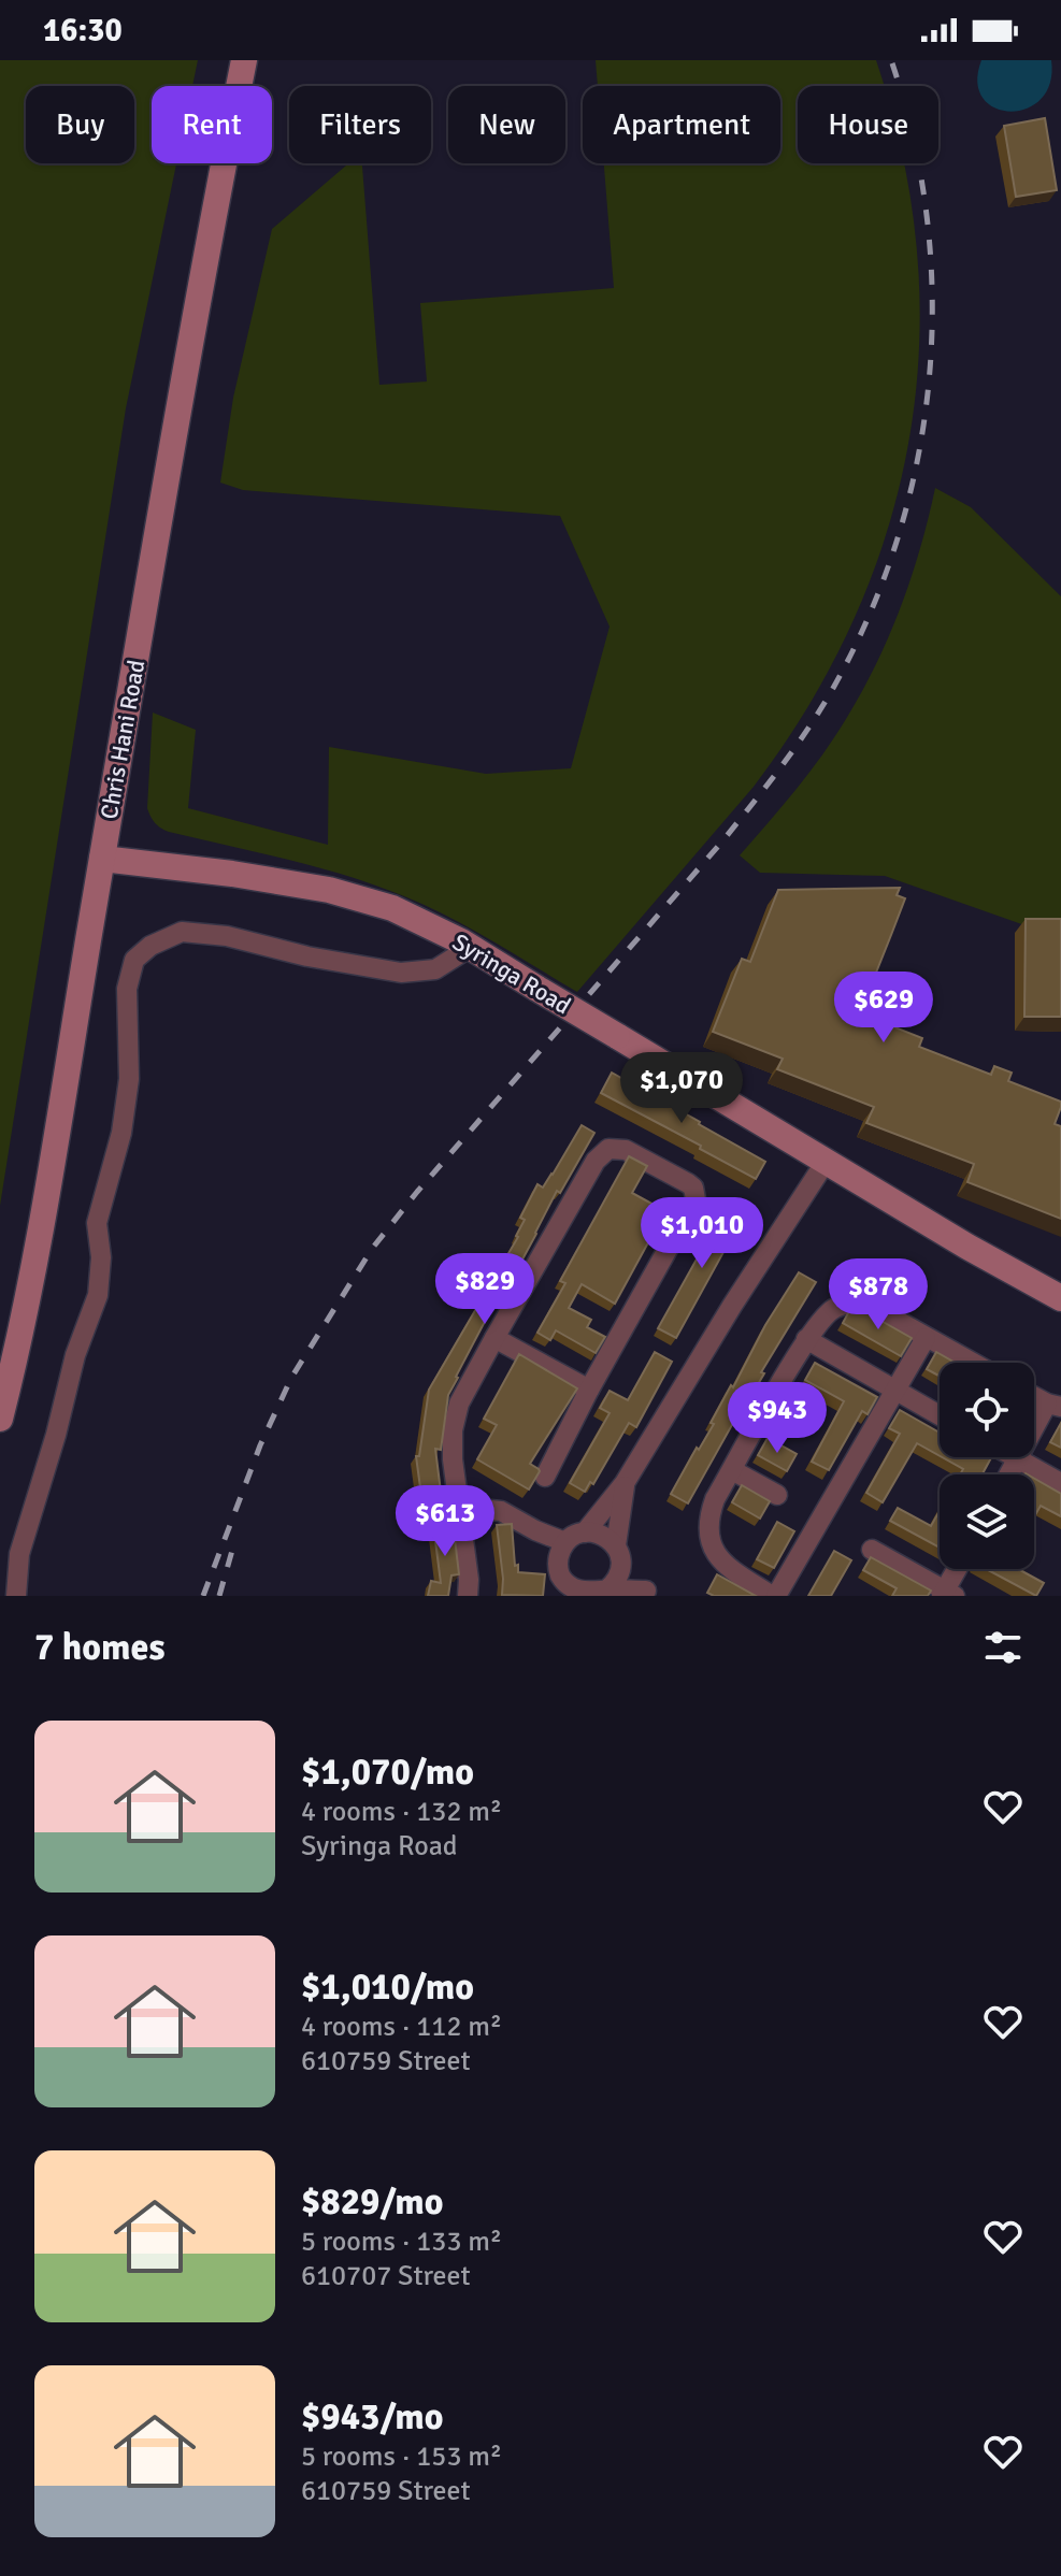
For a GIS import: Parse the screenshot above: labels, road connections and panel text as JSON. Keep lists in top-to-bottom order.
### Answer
{
  "streets": {
    "street": ["Chris Hani Road", "Syringa Road"]
  },
  "crossings": [
    ["Chris Hani Road", "Syringa Road"]
  ],
  "page": {
    "status": "16:30",
    "chip": [
      "Buy",
      "Rent",
      "Filters",
      "New",
      "Apartment",
      "House"
    ],
    "price": [
      "$629",
      "$1,070",
      "$1,010",
      "$829",
      "$878",
      "$943",
      "$613"
    ],
    "heading": "7 homes",
    "list": [
      {
        "name": "$1,070/mo",
        "note": "4 rooms · 132 m² · Syringa Road"
      },
      {
        "name": "$1,010/mo",
        "note": "4 rooms · 112 m² · 610759 Street"
      },
      {
        "name": "$829/mo",
        "note": "5 rooms · 133 m² · 610707 Street"
      },
      {
        "name": "$943/mo",
        "note": "5 rooms · 153 m² · 610759 Street"
      }
    ]
  }
}
